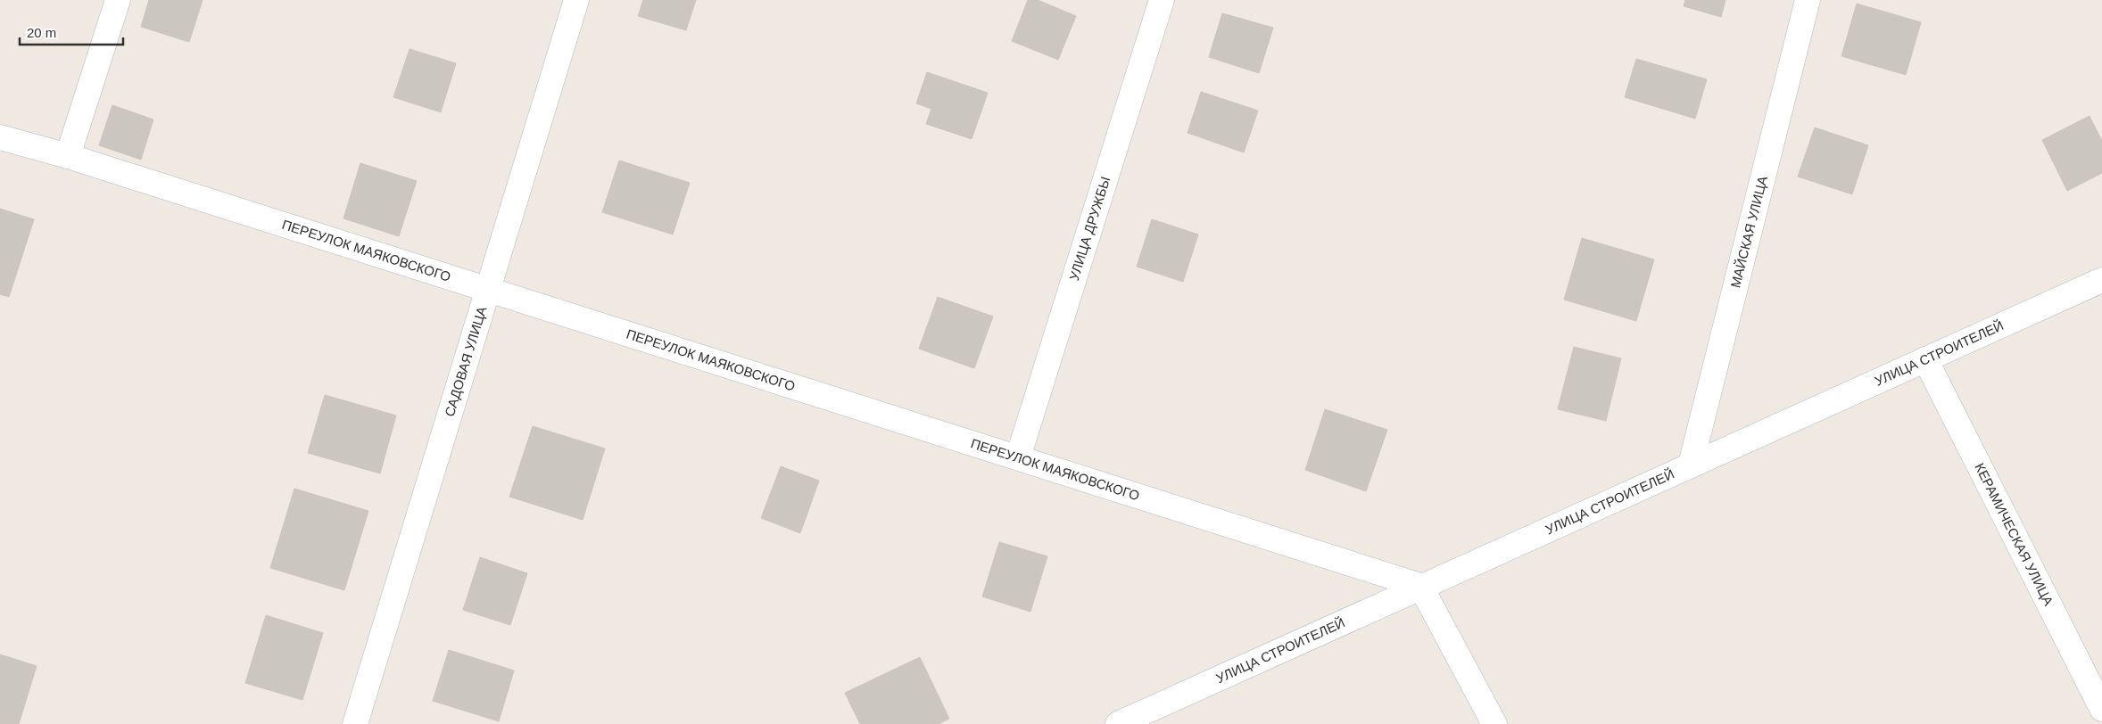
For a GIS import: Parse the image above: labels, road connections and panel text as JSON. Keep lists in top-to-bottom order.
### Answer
{
  "streets": {
    "street": [
      "УЛИЦА ДРУЖБЫ",
      "МАЙСКАЯ УЛИЦА",
      "ПЕРЕУЛОК МАЯКОВСКОГО",
      "УЛИЦА СТРОИТЕЛЕЙ",
      "САДОВАЯ УЛИЦА",
      "КЕРАМИЧЕСКАЯ УЛИЦА"
    ]
  },
  "crossings": [
    ["УЛИЦА ДРУЖБЫ", "ПЕРЕУЛОК МАЯКОВСКОГО"],
    ["МАЙСКАЯ УЛИЦА", "УЛИЦА СТРОИТЕЛЕЙ"],
    ["ПЕРЕУЛОК МАЯКОВСКОГО", "УЛИЦА СТРОИТЕЛЕЙ"],
    ["ПЕРЕУЛОК МАЯКОВСКОГО", "САДОВАЯ УЛИЦА"],
    ["УЛИЦА СТРОИТЕЛЕЙ", "КЕРАМИЧЕСКАЯ УЛИЦА"]
  ],
  "scale_bar": "20 m"
}
